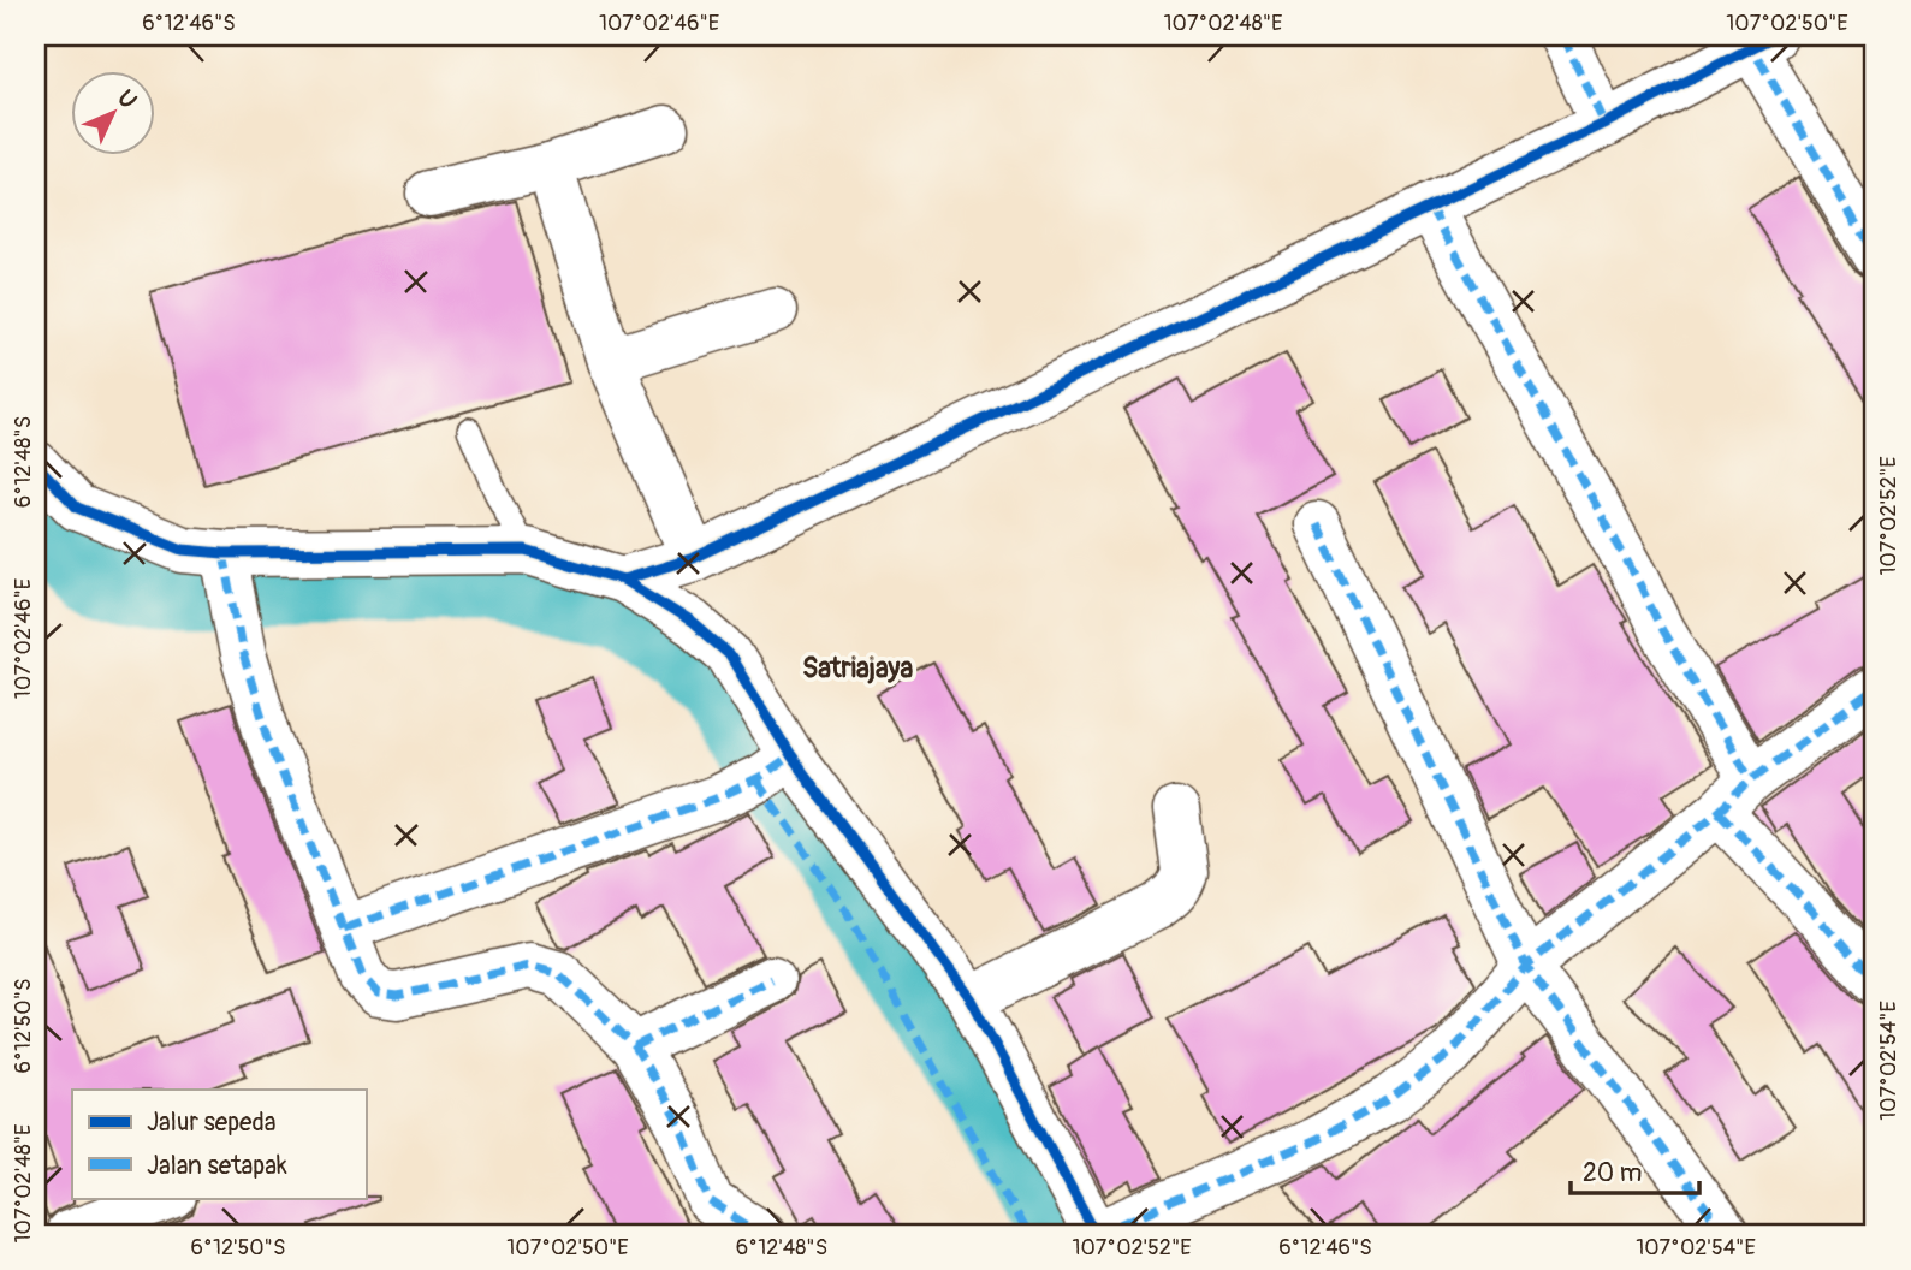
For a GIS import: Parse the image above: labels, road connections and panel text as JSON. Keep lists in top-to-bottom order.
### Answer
{
  "districts": ["Satriajaya"],
  "legend": ["Jalur sepeda", "Jalan setapak"],
  "scale_bar": "20 m",
  "north": "top right",
  "coordinates": [
    "6°12'46\"S",
    "107°02'46\"E",
    "107°02'48\"E",
    "107°02'50\"E",
    "6°12'48\"S",
    "107°02'52\"E",
    "6°12'50\"S",
    "107°02'54\"E"
  ]
}
